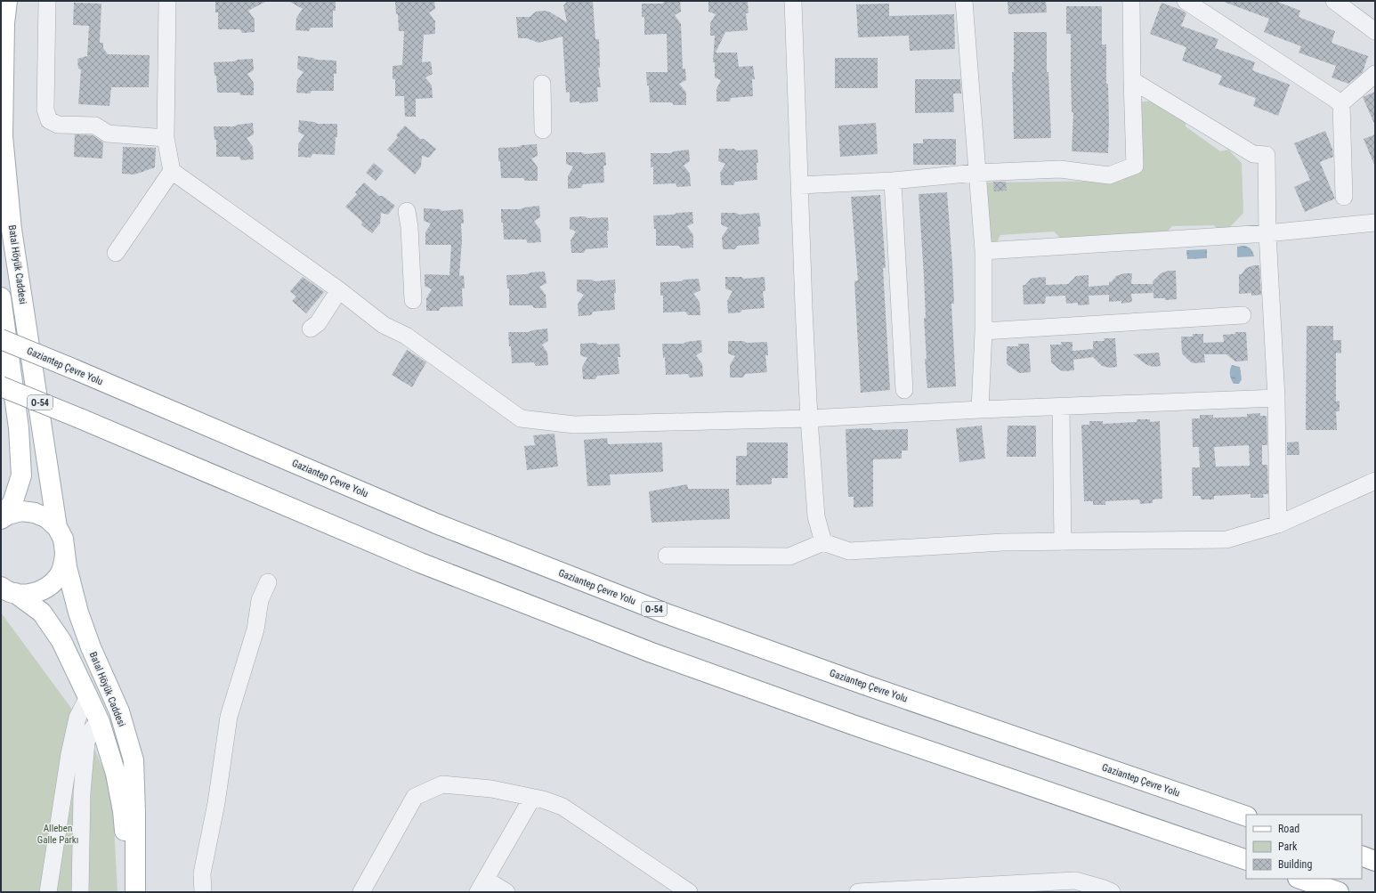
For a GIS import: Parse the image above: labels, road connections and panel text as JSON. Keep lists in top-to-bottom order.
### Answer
{
  "streets": {
    "main road": ["Batal Höyük Caddesi", "Gaziantep Çevre Yolu", "O-54"]
  },
  "parks": ["Alleben Galle Parkı"],
  "legend": ["Road", "Park", "Building"]
}
